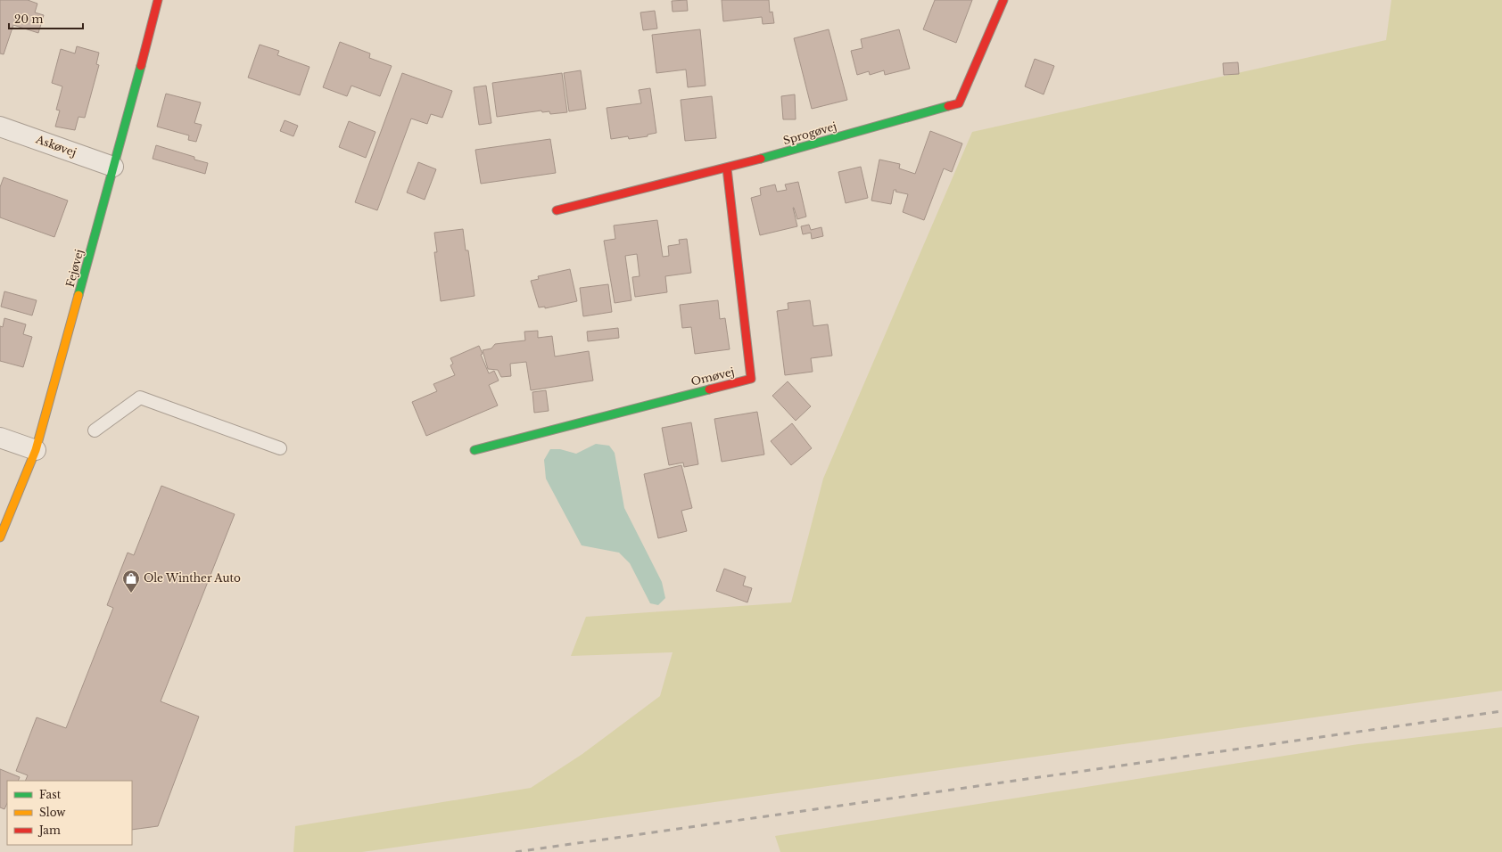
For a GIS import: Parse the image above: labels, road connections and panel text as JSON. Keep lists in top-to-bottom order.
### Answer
{
  "streets": {
    "street": [
      "Sprogøvej",
      "Askøvej",
      "Fejøvej",
      "Omøvej"
    ]
  },
  "crossings": [
    ["Sprogøvej", "Omøvej"],
    ["Askøvej", "Fejøvej"]
  ],
  "places": {
    "shop": ["Ole Winther Auto"]
  },
  "legend": ["Fast", "Slow", "Jam"],
  "scale_bar": "20 m"
}
